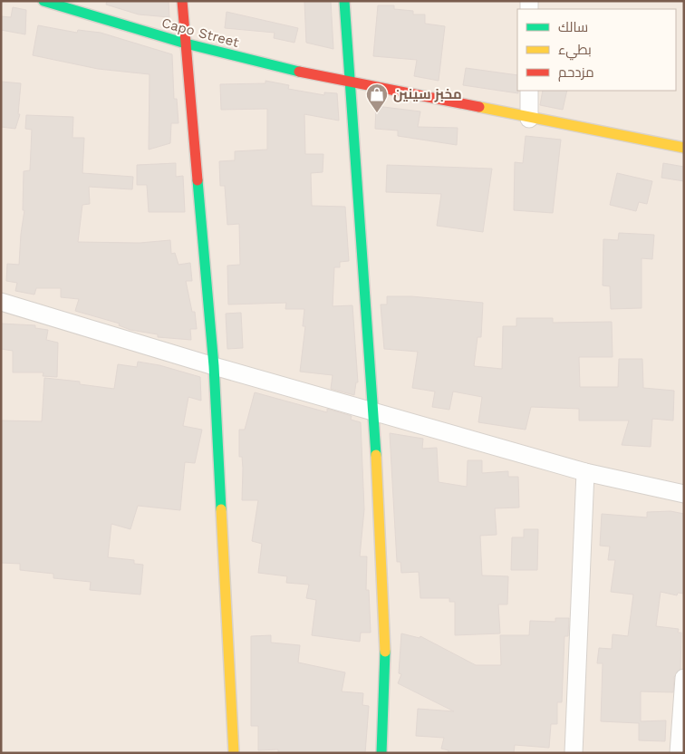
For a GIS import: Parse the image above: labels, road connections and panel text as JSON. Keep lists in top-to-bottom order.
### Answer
{
  "streets": {
    "street": ["Capo Street"]
  },
  "places": {
    "shop": ["مخبز سينين"]
  },
  "legend": ["سالك", "بطيء", "مزدحم"]
}
